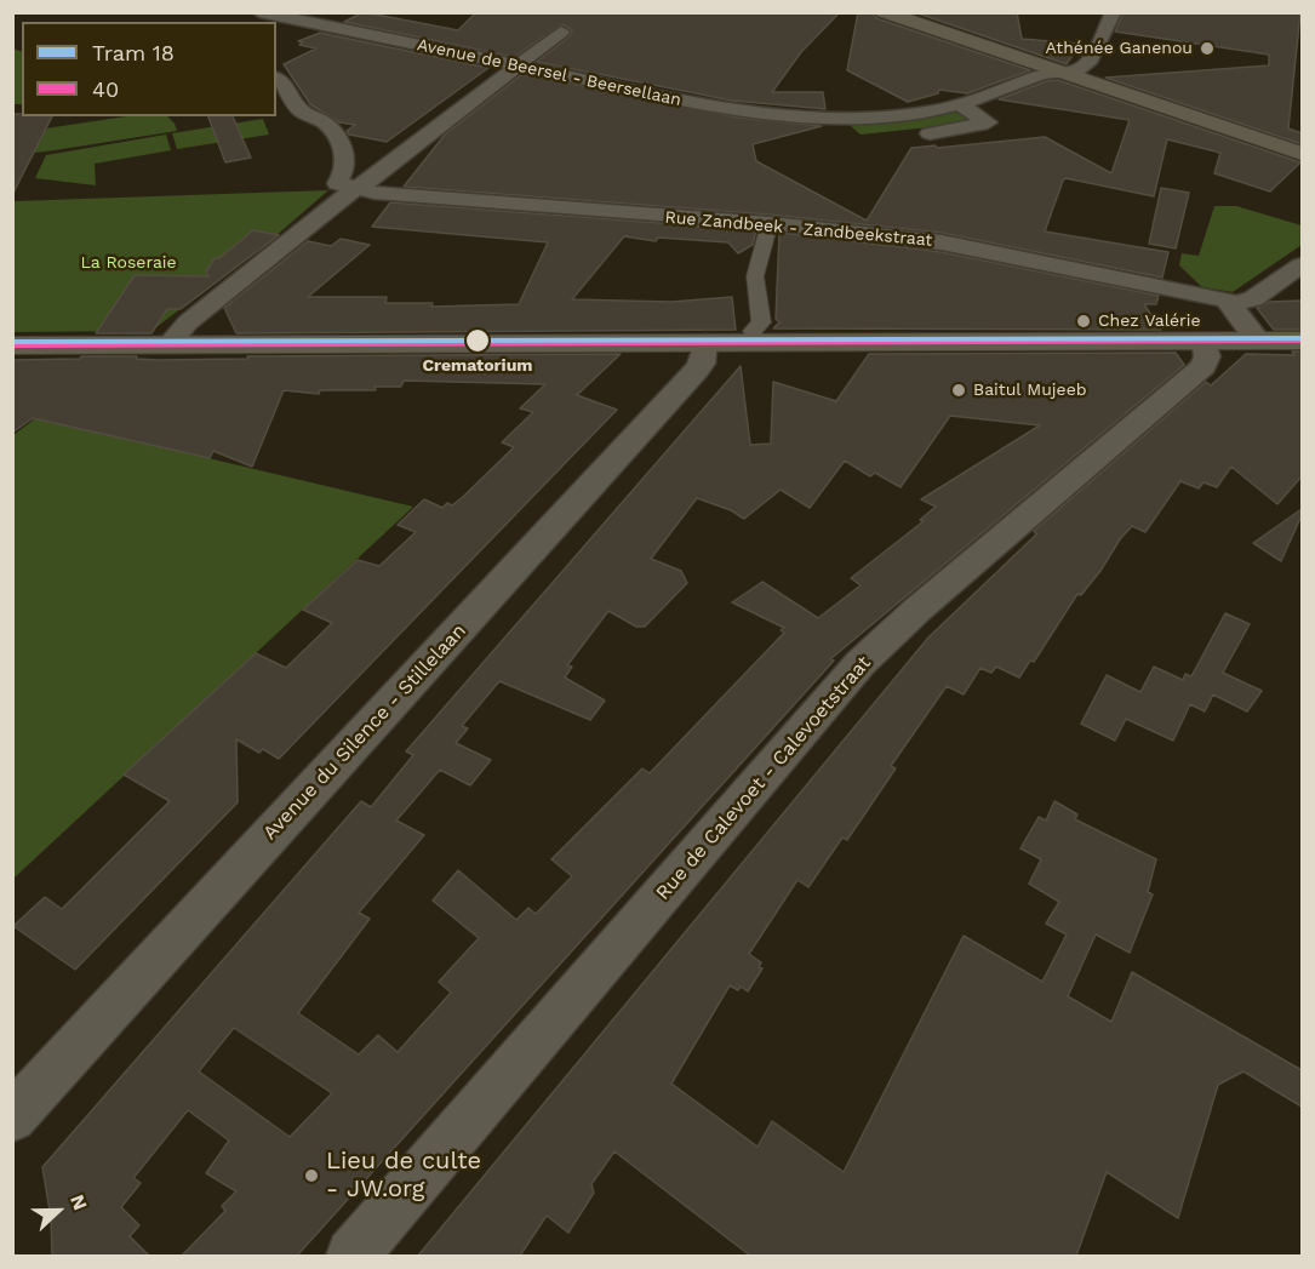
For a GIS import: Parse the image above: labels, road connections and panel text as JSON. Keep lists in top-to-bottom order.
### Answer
{
  "streets": {
    "street": [
      "Avenue de Beersel - Beersellaan",
      "Rue Zandbeek - Zandbeekstraat",
      "Avenue du Silence - Stillelaan",
      "Rue de Calevoet - Calevoetstraat"
    ]
  },
  "parks": ["La Roseraie"],
  "places": [
    "Athénée Ganenou",
    "Chez Valérie",
    "Crematorium",
    "Baitul Mujeeb",
    "Lieu de culte - JW.org"
  ],
  "lines": ["tram line 18", "transit line 40"],
  "legend": ["Tram 18", "40"],
  "north": "right"
}
